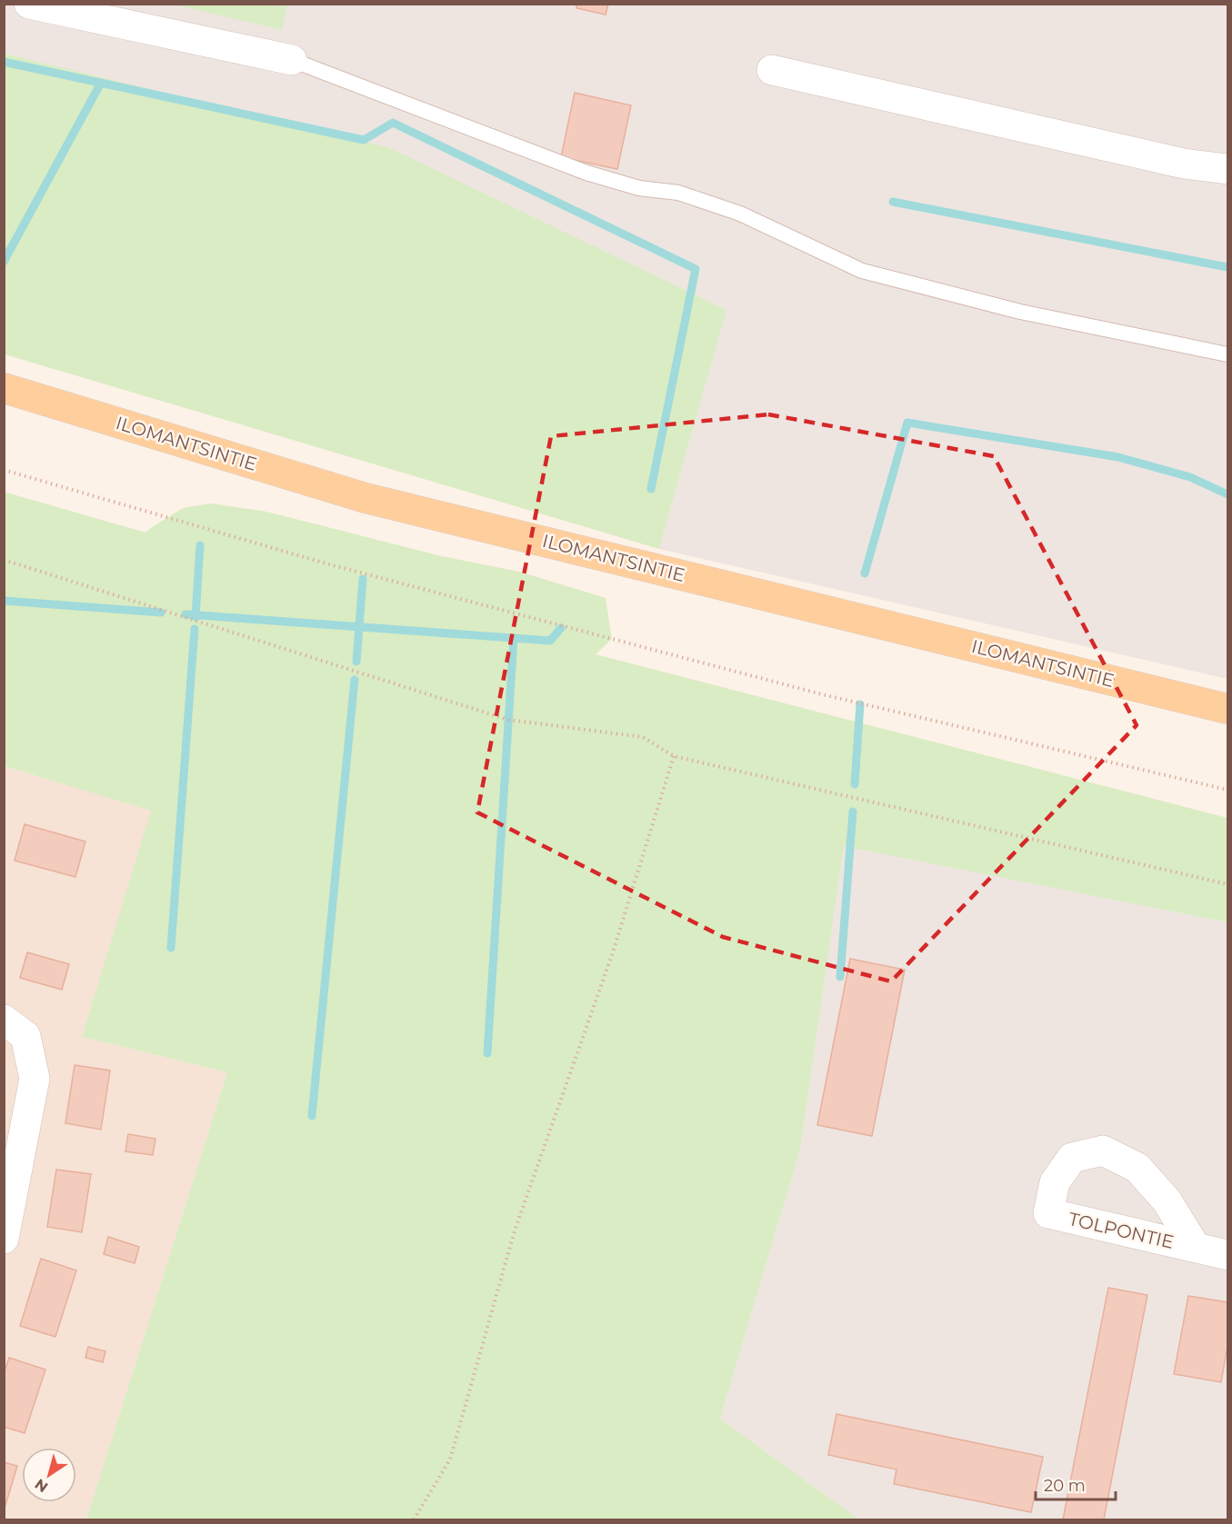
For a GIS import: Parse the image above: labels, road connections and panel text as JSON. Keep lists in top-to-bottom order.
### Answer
{
  "streets": {
    "main road": ["ILOMANTSINTIE"],
    "street": ["TOLPONTIE"]
  },
  "scale_bar": "20 m",
  "north": "bottom left"
}
